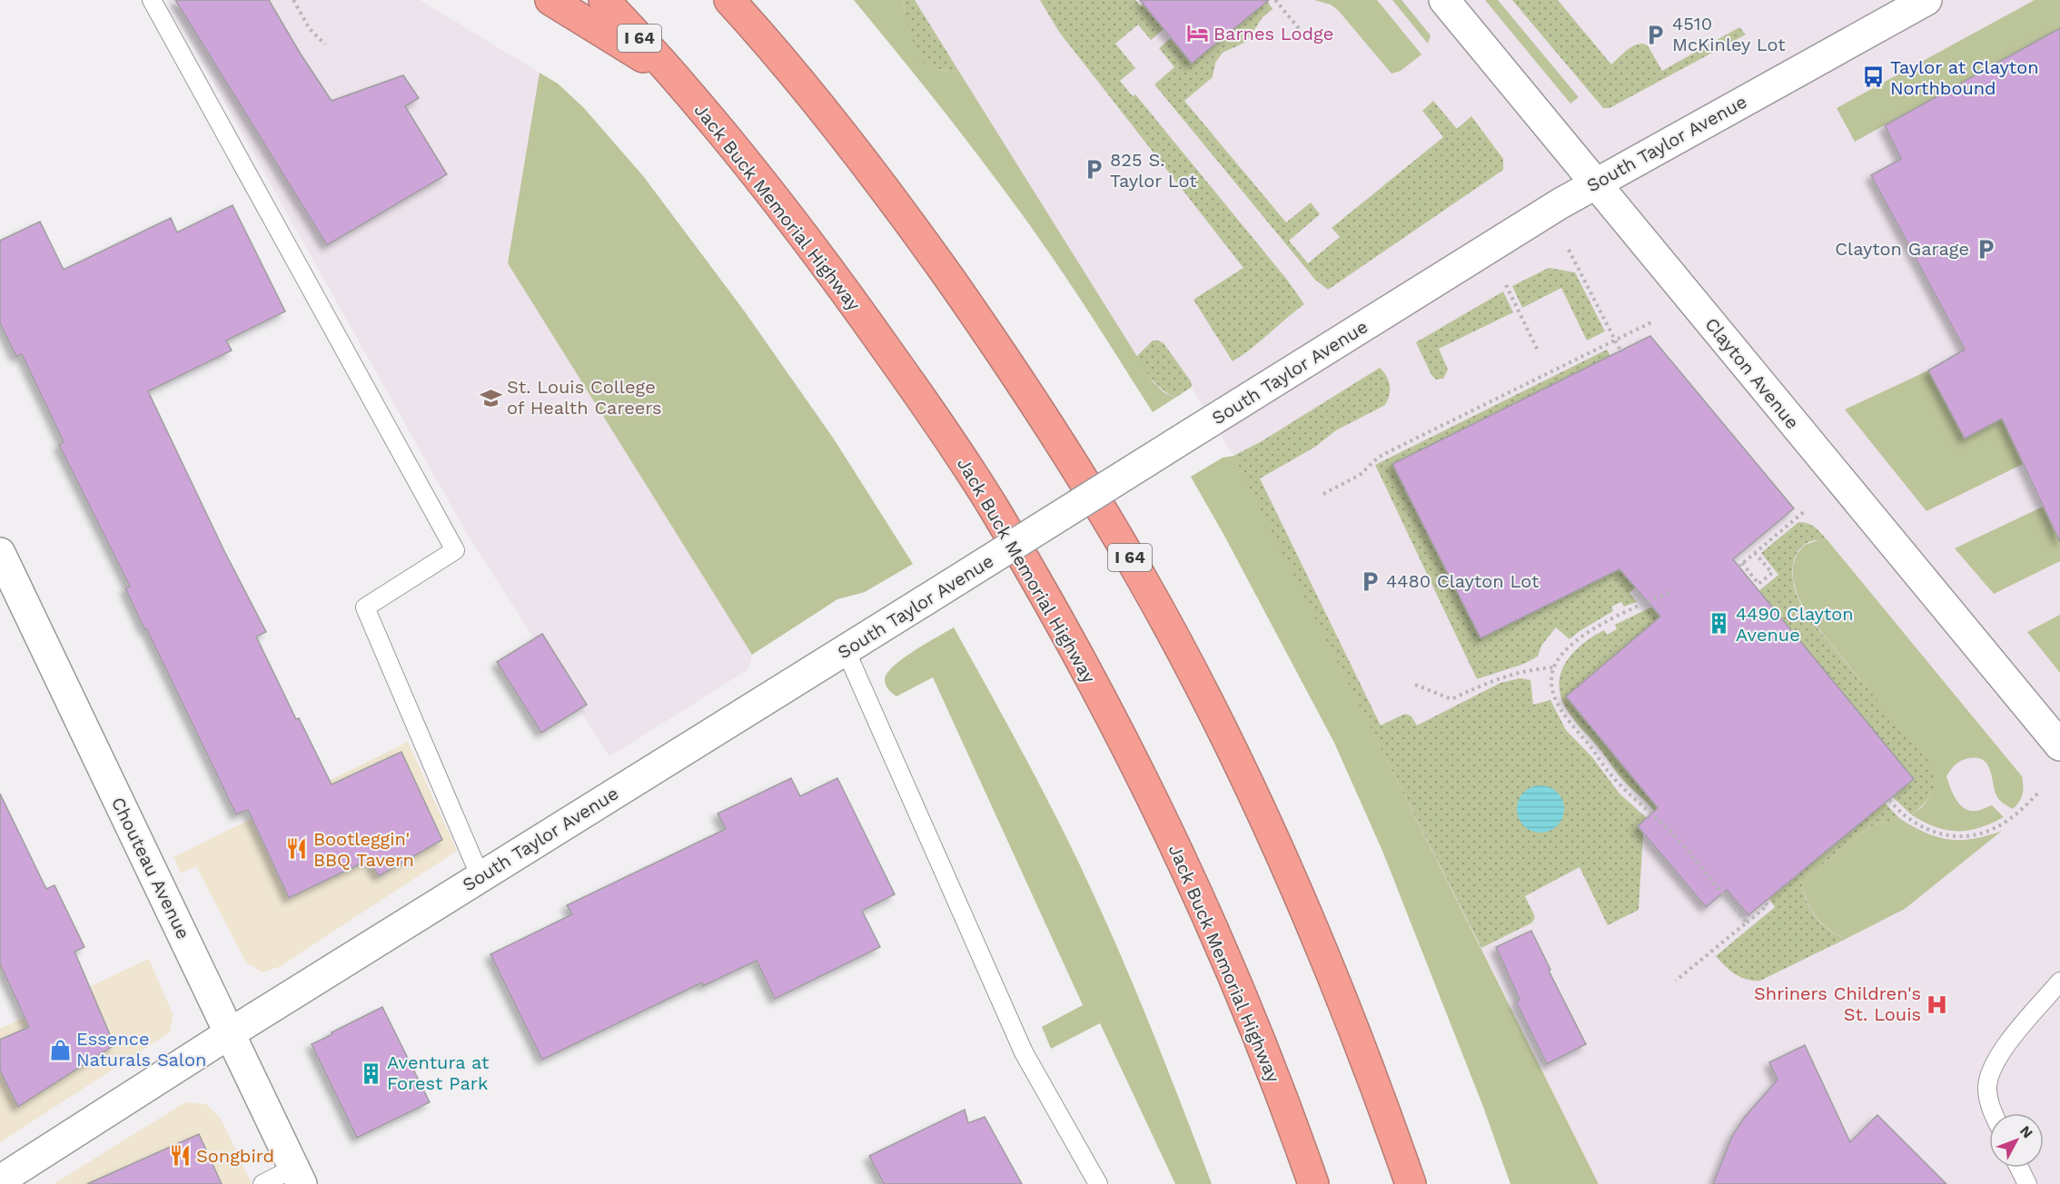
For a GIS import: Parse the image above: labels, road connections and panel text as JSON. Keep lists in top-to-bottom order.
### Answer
{
  "streets": {
    "highway": ["I 64", "Jack Buck Memorial Highway"],
    "street": ["South Taylor Avenue", "Clayton Avenue", "Chouteau Avenue"]
  },
  "crossings": [
    ["South Taylor Avenue", "Clayton Avenue"],
    ["South Taylor Avenue", "Chouteau Avenue"]
  ],
  "places": {
    "hotel": ["Barnes Lodge"],
    "parking": [
      "4510 McKinley Lot",
      "825 S. Taylor Lot",
      "Clayton Garage",
      "4480 Clayton Lot"
    ],
    "bus stop": ["Taylor at Clayton Northbound"],
    "school or university": ["St. Louis College of Health Careers"],
    "building": ["4490 Clayton Avenue", "Aventura at Forest Park"],
    "restaurant": ["Bootleggin' BBQ Tavern", "Songbird"],
    "hospital": ["Shriners Children's St. Louis"],
    "shop": ["Essence Naturals Salon"]
  },
  "north": "top right"
}
